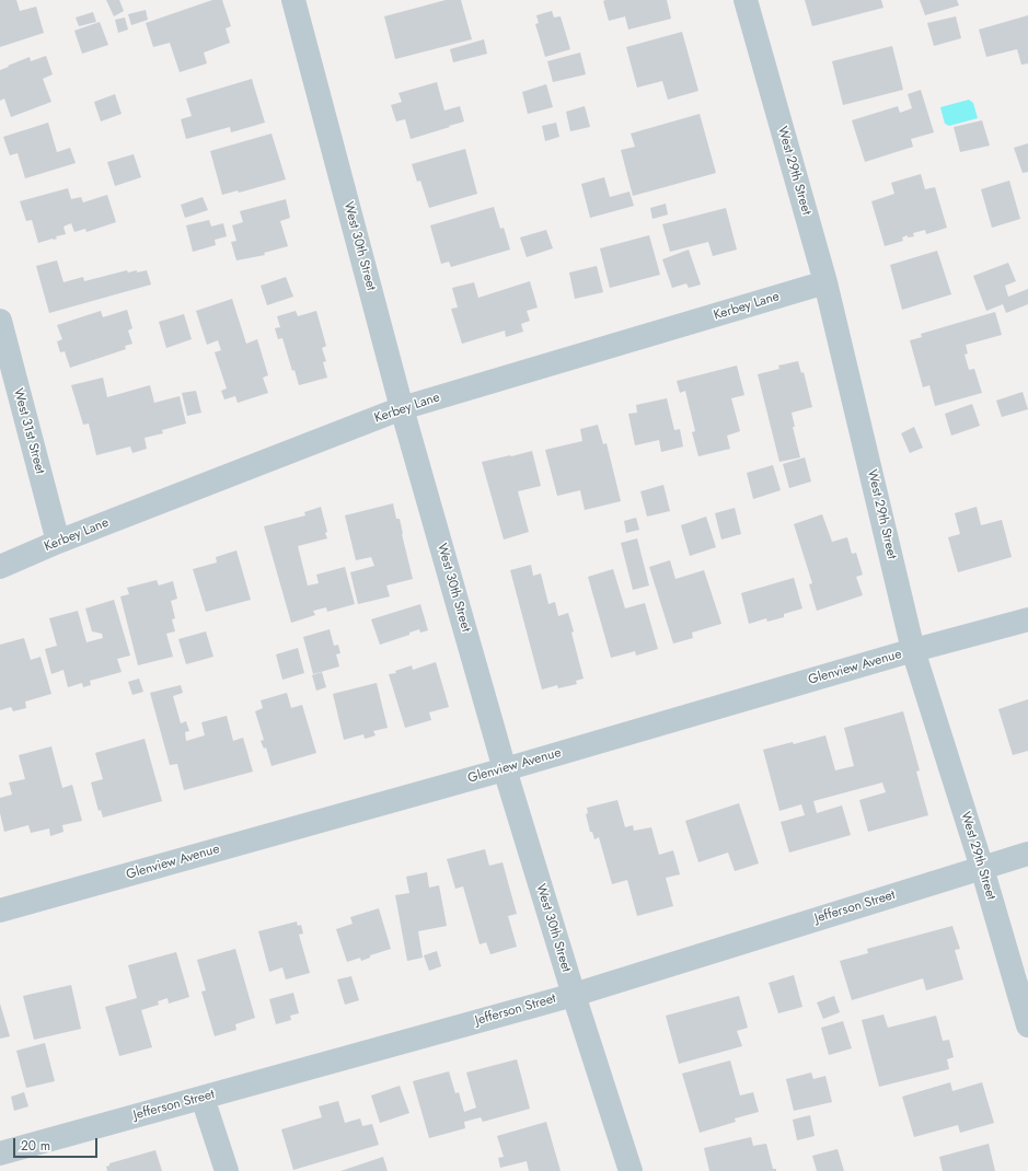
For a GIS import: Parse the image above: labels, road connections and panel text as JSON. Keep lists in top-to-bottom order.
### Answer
{
  "streets": {
    "street": [
      "West 29th Street",
      "West 30th Street",
      "Kerbey Lane",
      "West 31st Street",
      "Glenview Avenue",
      "Jefferson Street"
    ]
  },
  "crossings": [
    ["West 29th Street", "Kerbey Lane"],
    ["West 29th Street", "Glenview Avenue"],
    ["West 29th Street", "Jefferson Street"],
    ["West 30th Street", "Kerbey Lane"],
    ["West 30th Street", "Glenview Avenue"],
    ["West 30th Street", "Jefferson Street"],
    ["Kerbey Lane", "West 31st Street"]
  ],
  "scale_bar": "20 m"
}
